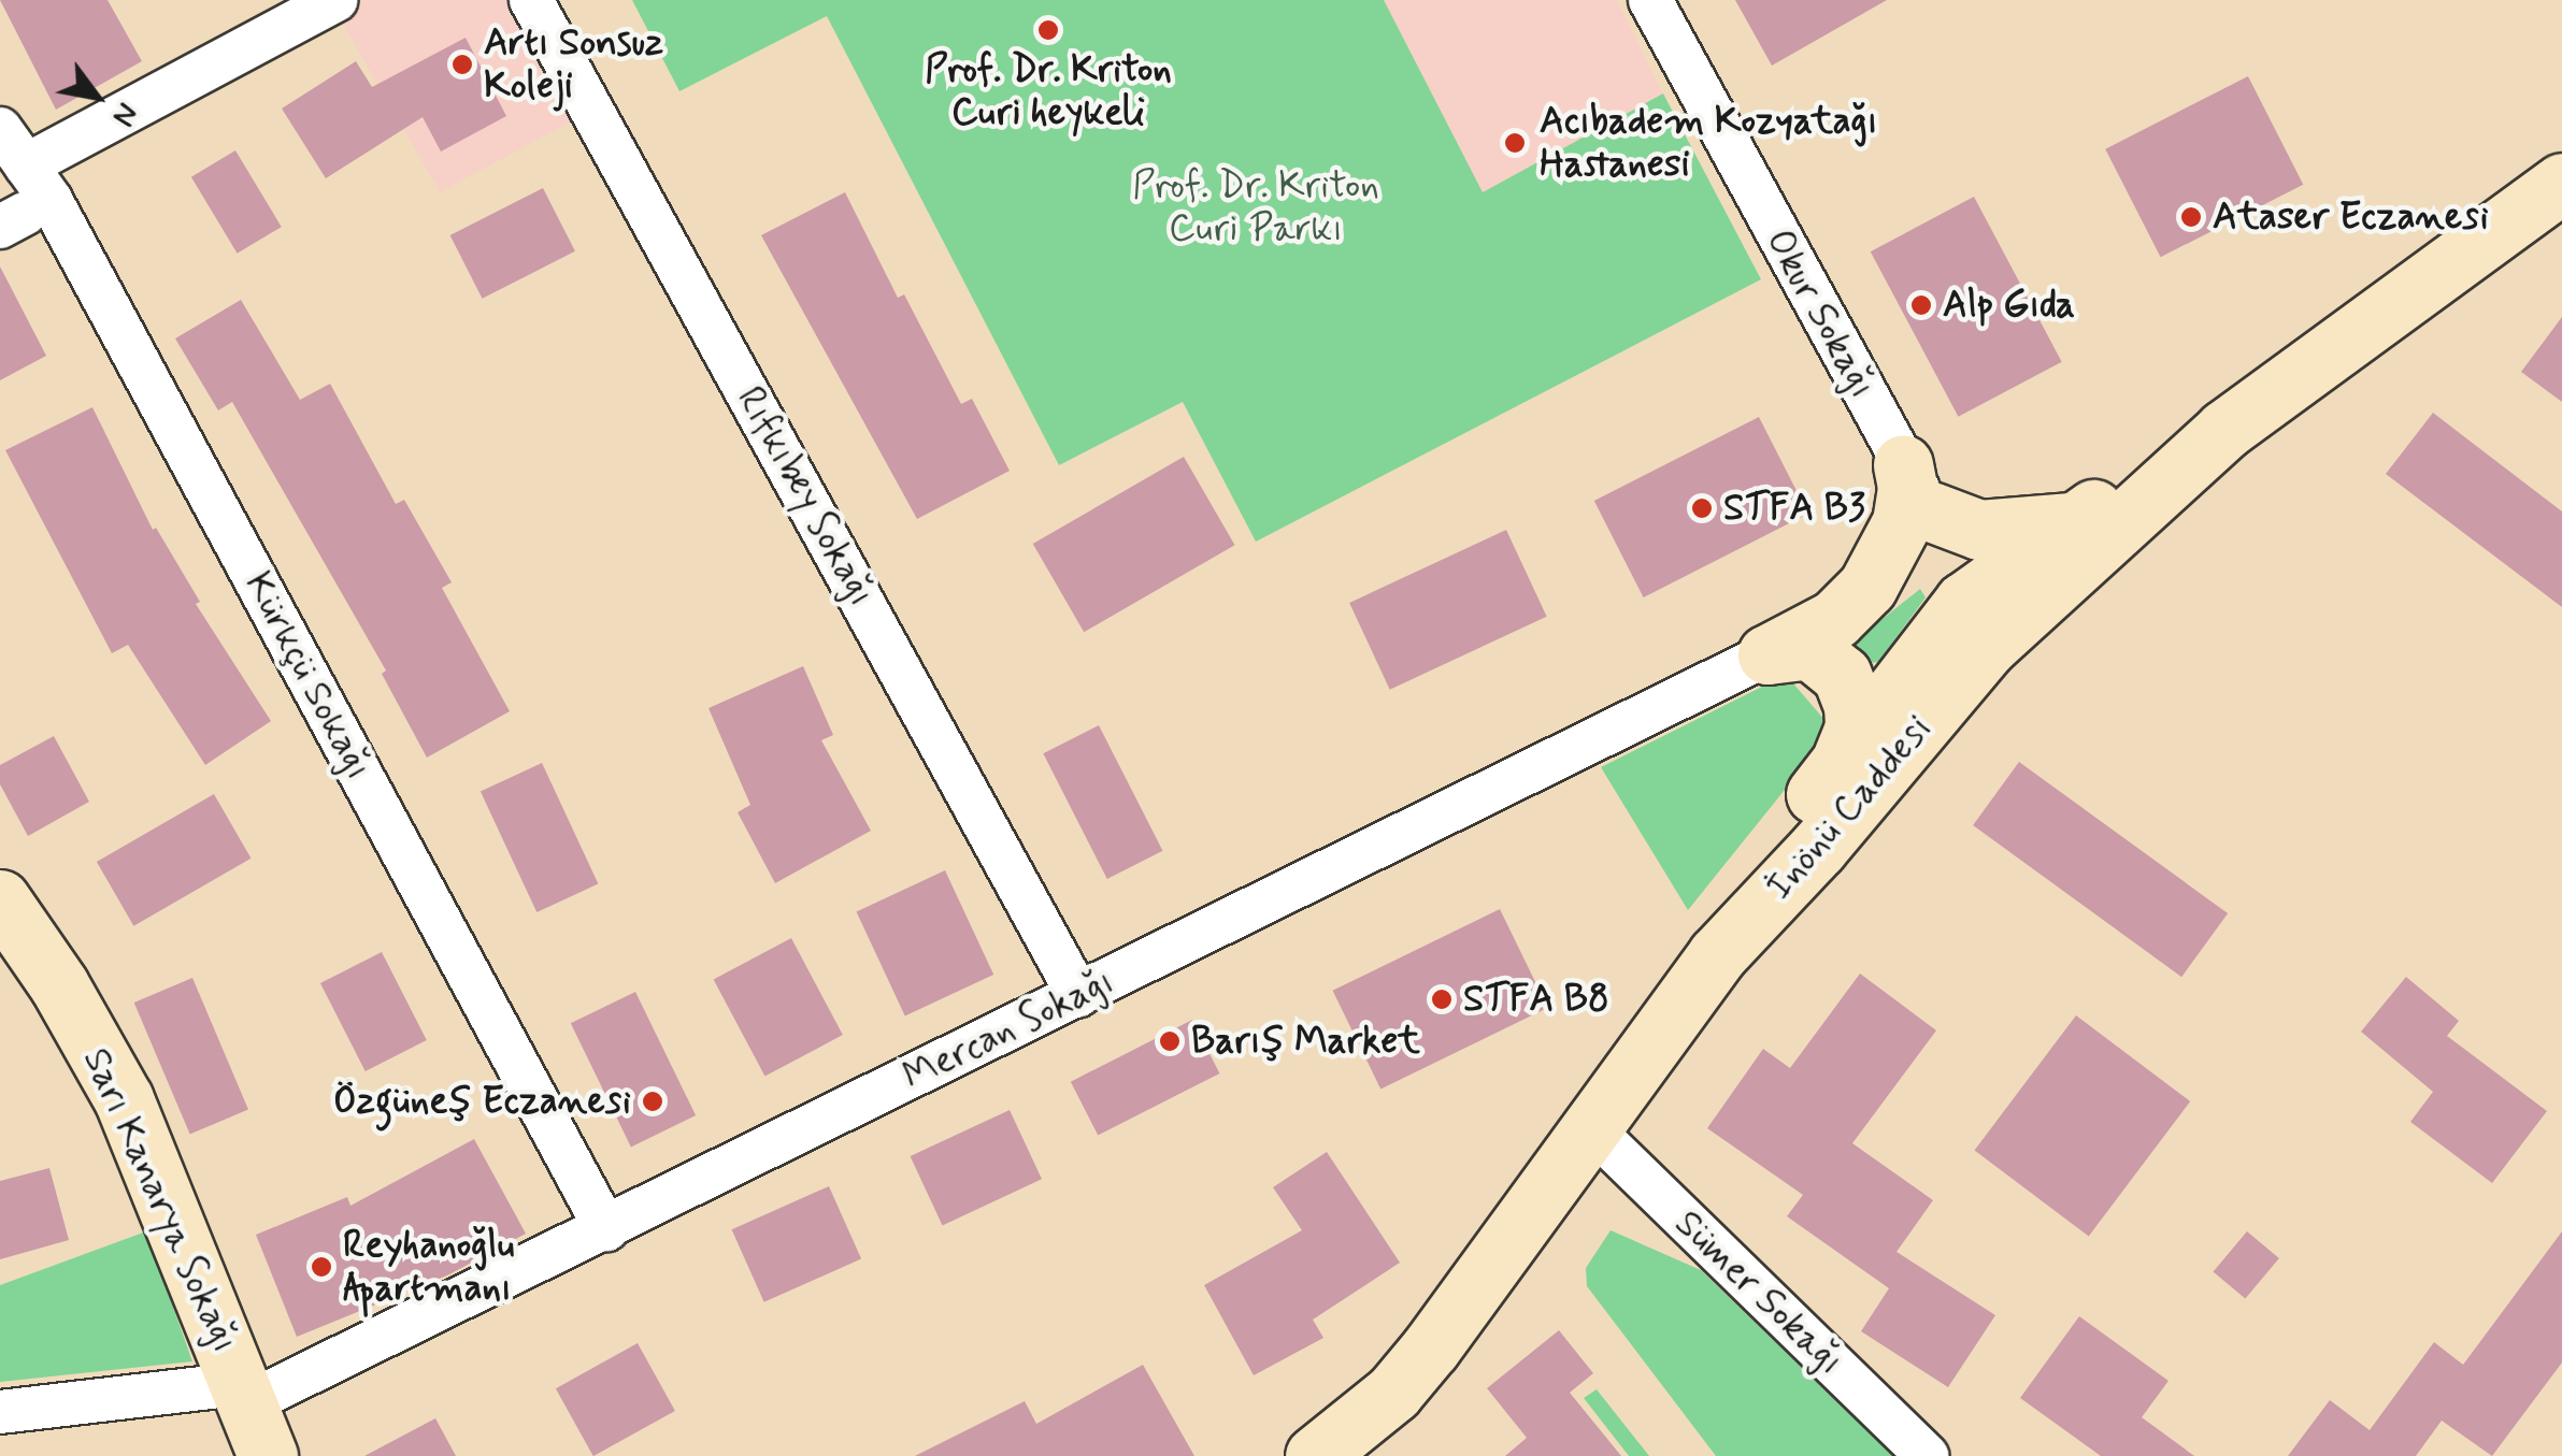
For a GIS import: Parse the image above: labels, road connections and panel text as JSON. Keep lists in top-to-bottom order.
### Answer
{
  "streets": {
    "main road": ["İnönü Caddesi", "Sarı Kanarya Sokağı"],
    "street": [
      "Okur Sokağı",
      "Rıfkıbey Sokağı",
      "Kürkçü Sokağı",
      "Mercan Sokağı",
      "Sümer Sokağı"
    ]
  },
  "crossings": [
    ["Rıfkıbey Sokağı", "Mercan Sokağı"],
    ["Kürkçü Sokağı", "Mercan Sokağı"],
    ["İnönü Caddesi", "Sümer Sokağı"],
    ["Mercan Sokağı", "Sarı Kanarya Sokağı"]
  ],
  "parks": ["Prof. Dr. Kriton Curi Parkı"],
  "places": [
    "Prof. Dr. Kriton Curi heykeli",
    "Artı Sonsuz Koleji",
    "Acıbadem Kozyatağı Hastanesi",
    "Ataser Eczanesi",
    "Alp Gıda",
    "STFA B3",
    "STFA B8",
    "Barış Market",
    "Özgüneş Eczanesi",
    "Reyhanoğlu Apartmanı"
  ],
  "north": "bottom right"
}
